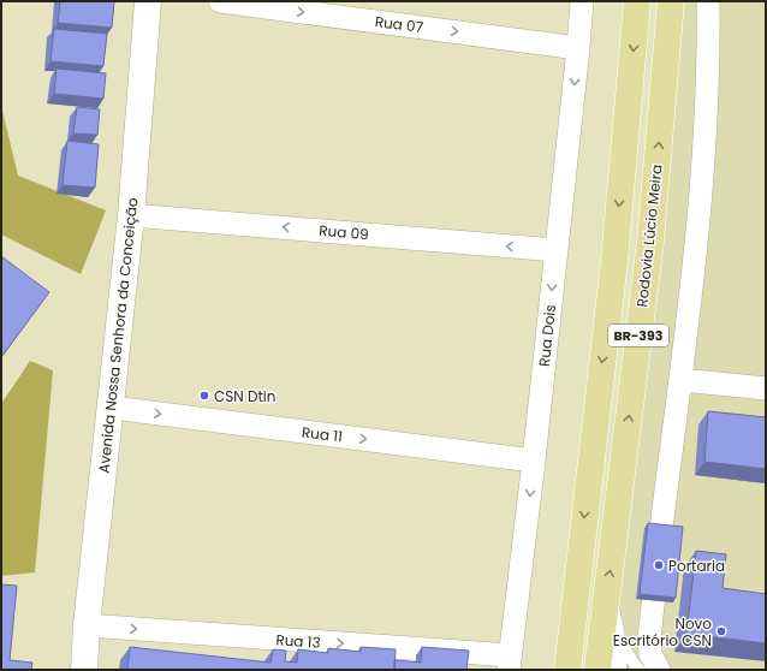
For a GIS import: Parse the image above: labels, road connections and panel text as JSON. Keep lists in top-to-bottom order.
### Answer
{
  "streets": {
    "main road": ["Rodovia Lúcio Meira", "BR-393"],
    "street": [
      "Rua 07",
      "Rua 09",
      "Avenida Nossa Senhora da Conceição",
      "Rua Dois",
      "Rua 11",
      "Rua 13"
    ]
  },
  "crossings": [
    ["Rua 07", "Rua Dois"],
    ["Rua 09", "Avenida Nossa Senhora da Conceição"],
    ["Rua 09", "Rua Dois"],
    ["Avenida Nossa Senhora da Conceição", "Rua 11"],
    ["Avenida Nossa Senhora da Conceição", "Rua 13"],
    ["Rua Dois", "Rua 11"],
    ["Rua Dois", "Rua 13"]
  ],
  "one_way": [
    "Rua 07",
    "Rua 09",
    "Rua 11",
    "Rua 13"
  ],
  "places": ["CSN Dtin", "Portaria", "Novo Escritório CSN"]
}
